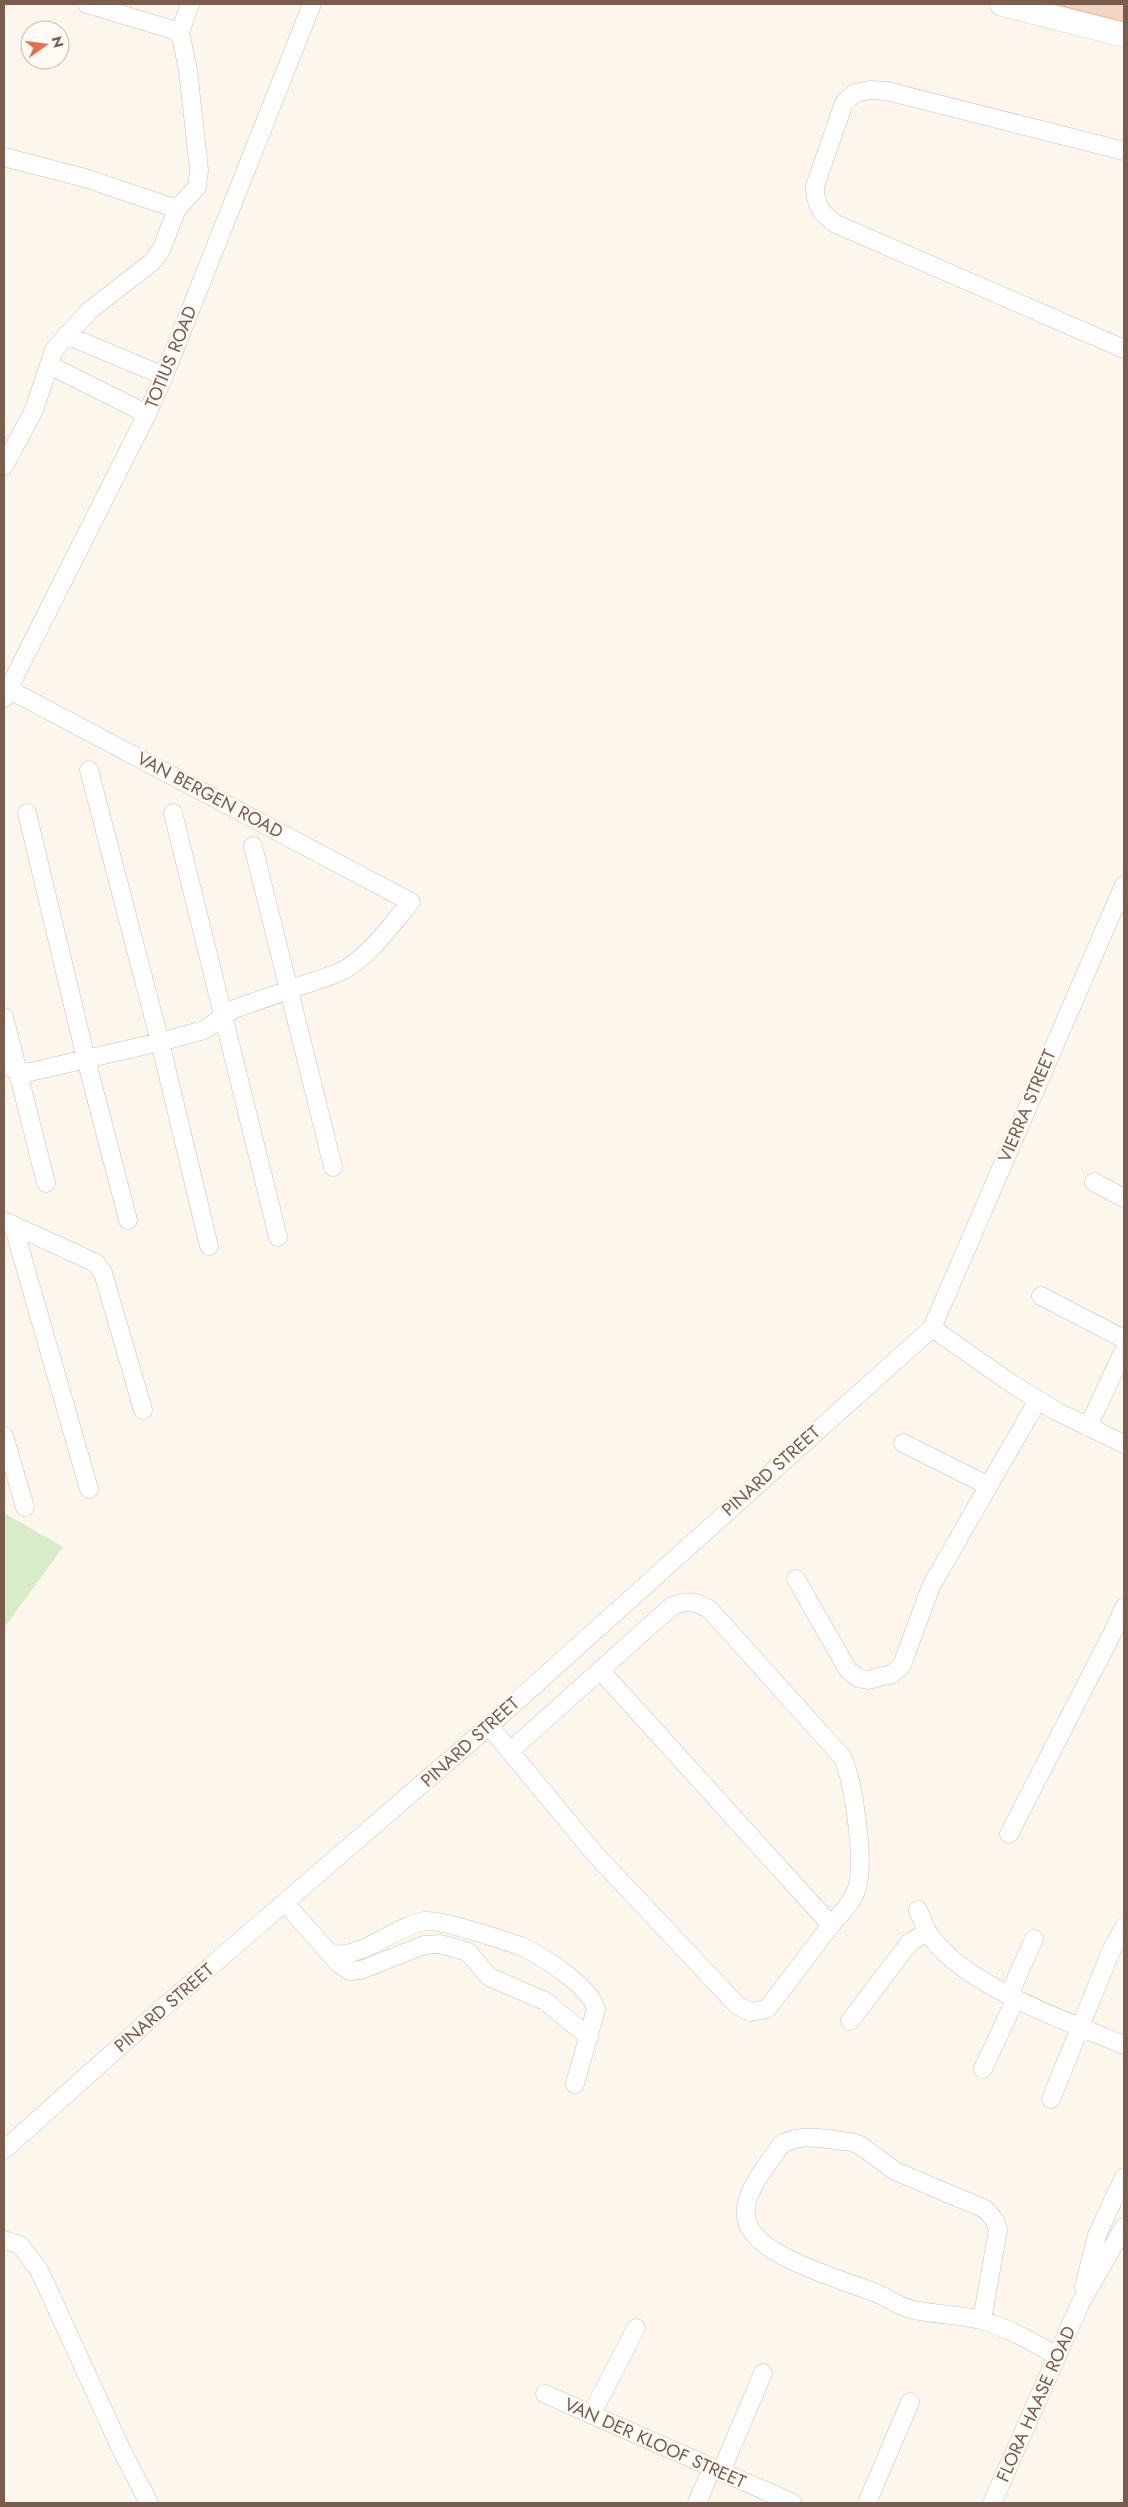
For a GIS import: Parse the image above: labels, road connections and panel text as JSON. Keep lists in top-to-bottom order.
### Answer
{
  "streets": {
    "street": [
      "TOTIUS ROAD",
      "VAN BERGEN ROAD",
      "VIERRA STREET",
      "PINARD STREET",
      "FLORA HAASE ROAD",
      "VAN DER KLOOF STREET"
    ]
  },
  "crossings": [
    ["TOTIUS ROAD", "VAN BERGEN ROAD"],
    ["VIERRA STREET", "PINARD STREET"]
  ],
  "north": "right"
}
